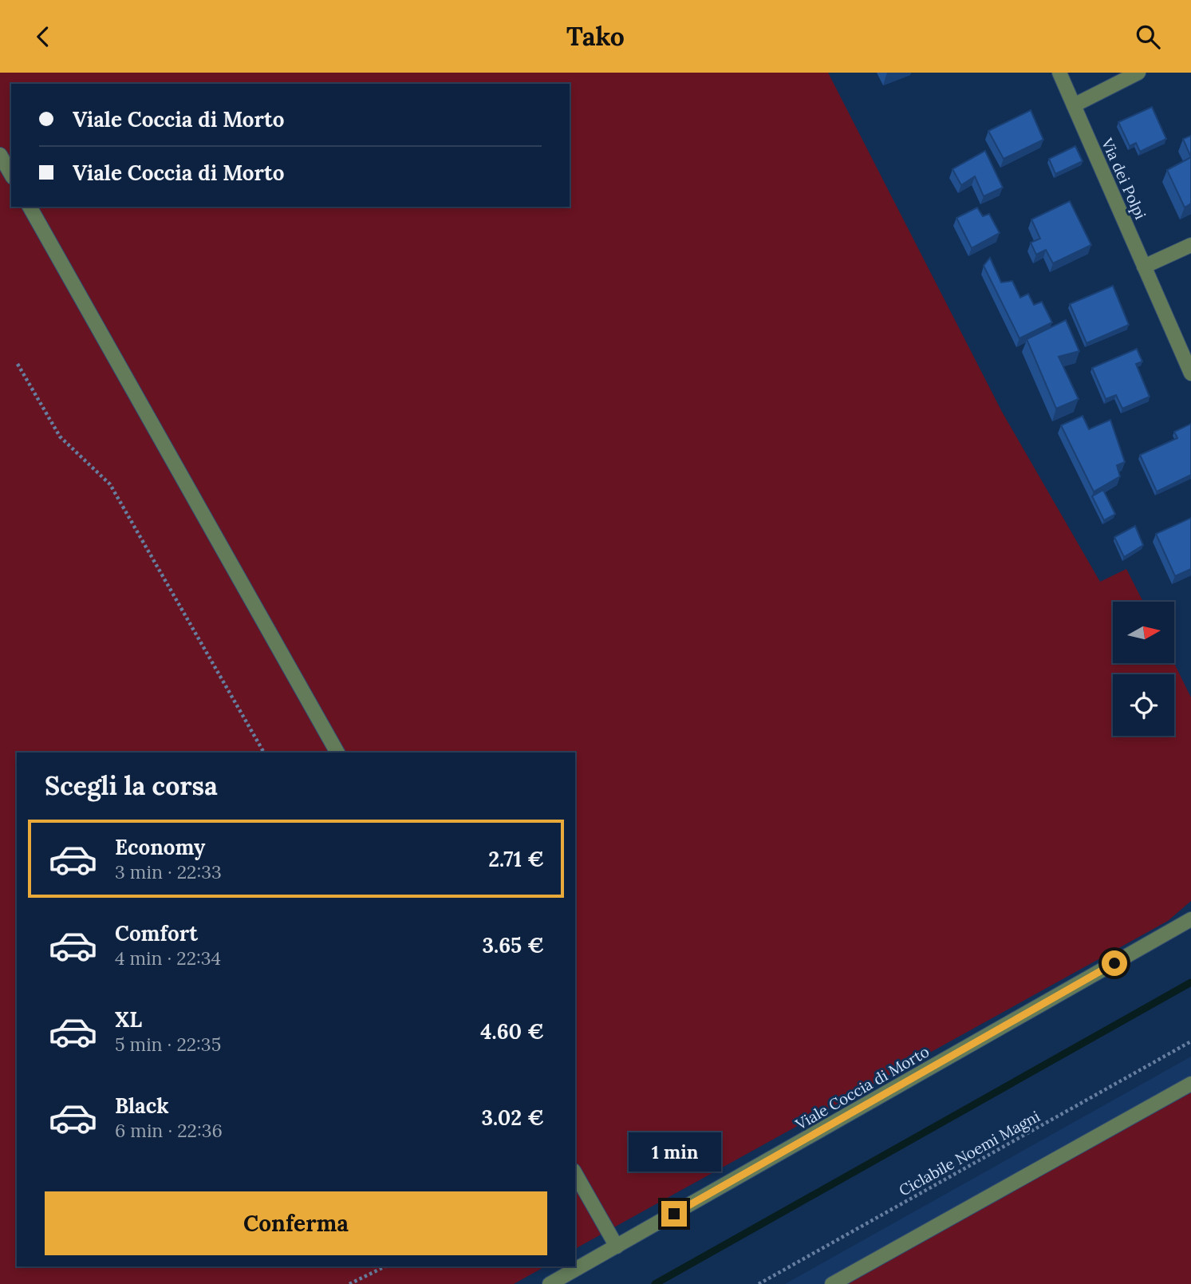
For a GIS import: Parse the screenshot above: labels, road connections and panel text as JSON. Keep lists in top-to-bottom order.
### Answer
{
  "streets": {
    "street": ["Via dei Polpi", "Viale Coccia di Morto"],
    "path": ["Ciclabile Noemi Magni"]
  },
  "north": "right",
  "page": {
    "header": "Tako",
    "banner": ["Viale Coccia di Morto", "Viale Coccia di Morto"],
    "heading": "Scegli la corsa",
    "list": [
      {
        "name": "Economy",
        "note": "3 min · 22:33",
        "value": "2.71 €"
      },
      {
        "name": "Comfort",
        "note": "4 min · 22:34",
        "value": "3.65 €"
      },
      {
        "name": "XL",
        "note": "5 min · 22:35",
        "value": "4.60 €"
      },
      {
        "name": "Black",
        "note": "6 min · 22:36",
        "value": "3.02 €"
      }
    ],
    "bubble": "1 min",
    "buttons": "Conferma"
  }
}
